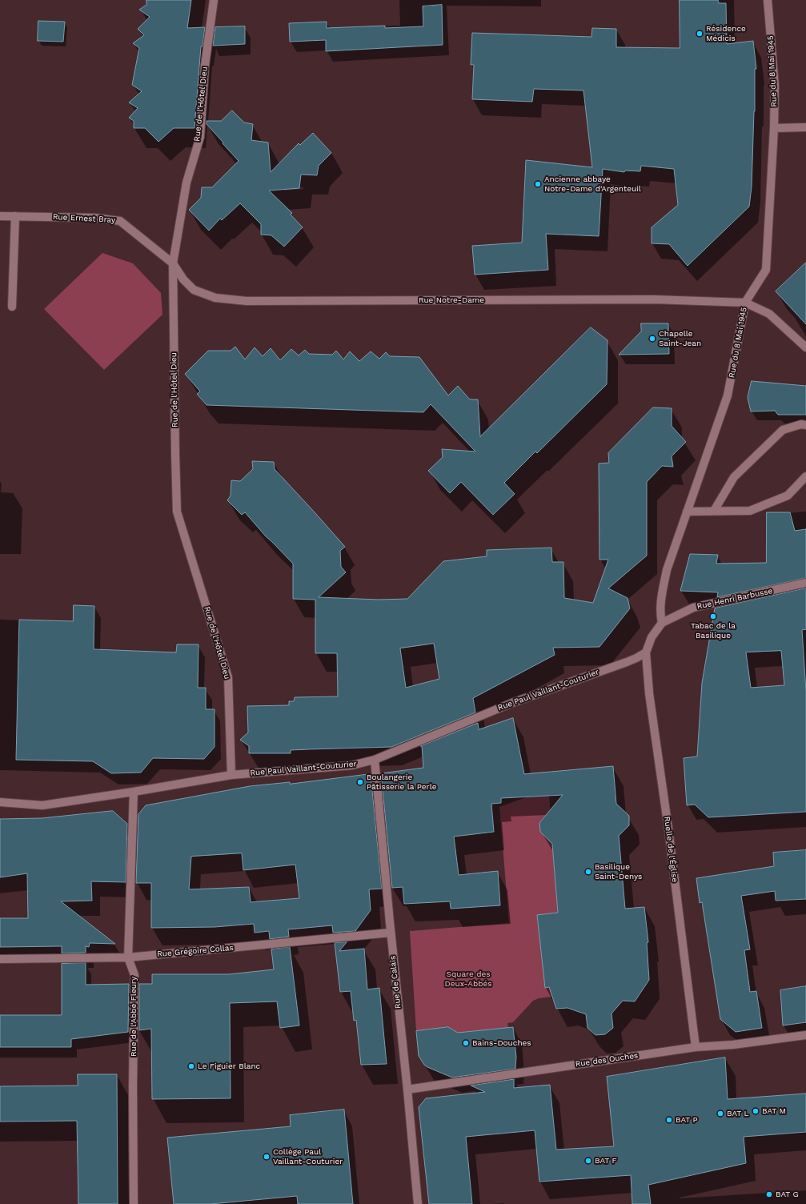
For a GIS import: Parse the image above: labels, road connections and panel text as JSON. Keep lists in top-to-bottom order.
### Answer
{
  "streets": {
    "street": [
      "Rue du 8 Mai 1945",
      "Rue de l'Hôtel Dieu",
      "Rue Ernest Bray",
      "Rue Notre-Dame",
      "Rue Henri Barbusse",
      "Rue Paul Vaillant-Couturier",
      "Ruelle de l'Église",
      "Rue Grégoire Collas",
      "Rue de Calais",
      "Rue de l'Abbé Fleury",
      "Rue des Ouches"
    ]
  },
  "crossings": [
    ["Rue du 8 Mai 1945", "Rue Notre-Dame"],
    ["Rue du 8 Mai 1945", "Rue Henri Barbusse"],
    ["Rue de l'Hôtel Dieu", "Rue Ernest Bray"],
    ["Rue de l'Hôtel Dieu", "Rue Notre-Dame"],
    ["Rue de l'Hôtel Dieu", "Rue Paul Vaillant-Couturier"],
    ["Rue Ernest Bray", "Rue Notre-Dame"],
    ["Rue Henri Barbusse", "Rue Paul Vaillant-Couturier"],
    ["Rue Henri Barbusse", "Ruelle de l'Église"],
    ["Rue Paul Vaillant-Couturier", "Ruelle de l'Église"],
    ["Rue Paul Vaillant-Couturier", "Rue de Calais"],
    ["Rue Paul Vaillant-Couturier", "Rue de l'Abbé Fleury"],
    ["Ruelle de l'Église", "Rue des Ouches"],
    ["Rue Grégoire Collas", "Rue de Calais"],
    ["Rue Grégoire Collas", "Rue de l'Abbé Fleury"],
    ["Rue de Calais", "Rue des Ouches"]
  ],
  "parks": ["Square des Deux-Abbés"],
  "places": [
    "Résidence Médicis",
    "Ancienne abbaye Notre-Dame d'Argenteuil",
    "Chapelle Saint-Jean",
    "Tabac de la Basilique",
    "Boulangerie Pâtisserie la Perle",
    "Basilique Saint-Denys",
    "Bains-Douches",
    "Le Figuier Blanc",
    "BAT M",
    "BAT L",
    "BAT P",
    "Collège Paul Vaillant-Couturier",
    "BAT F",
    "BAT G"
  ]
}
